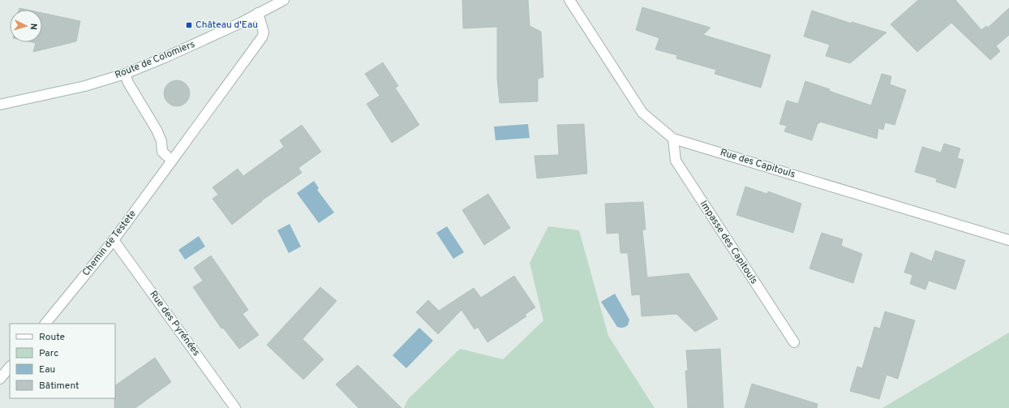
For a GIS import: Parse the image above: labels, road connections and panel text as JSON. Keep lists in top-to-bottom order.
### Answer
{
  "streets": {
    "street": [
      "Route de Colomiers",
      "Rue des Capitouls",
      "Impasse des Capitouls",
      "Chemin de Testete",
      "Rue des Pyrénées"
    ]
  },
  "crossings": [
    ["Route de Colomiers", "Chemin de Testete"],
    ["Rue des Capitouls", "Impasse des Capitouls"],
    ["Chemin de Testete", "Rue des Pyrénées"]
  ],
  "places": {
    "transit": ["Château d'Eau"]
  },
  "legend": [
    "Route",
    "Parc",
    "Eau",
    "Bâtiment"
  ],
  "north": "right"
}
